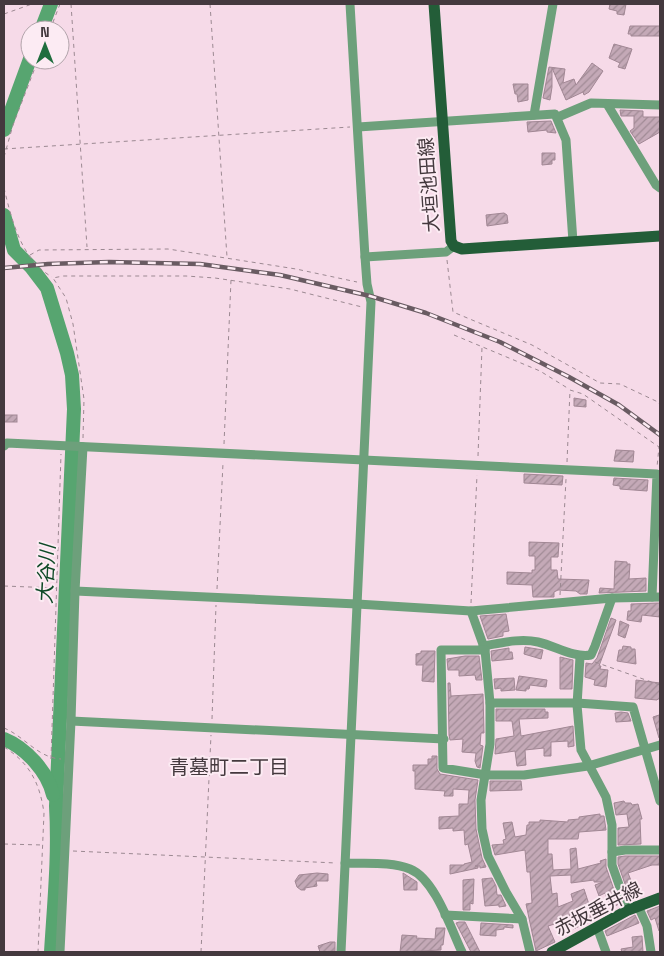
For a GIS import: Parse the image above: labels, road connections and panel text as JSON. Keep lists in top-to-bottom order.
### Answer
{
  "streets": {
    "main road": ["大垣池田線", "赤坂垂井線"]
  },
  "districts": ["青墓町二丁目"],
  "water": ["大谷川"],
  "north": "top"
}
